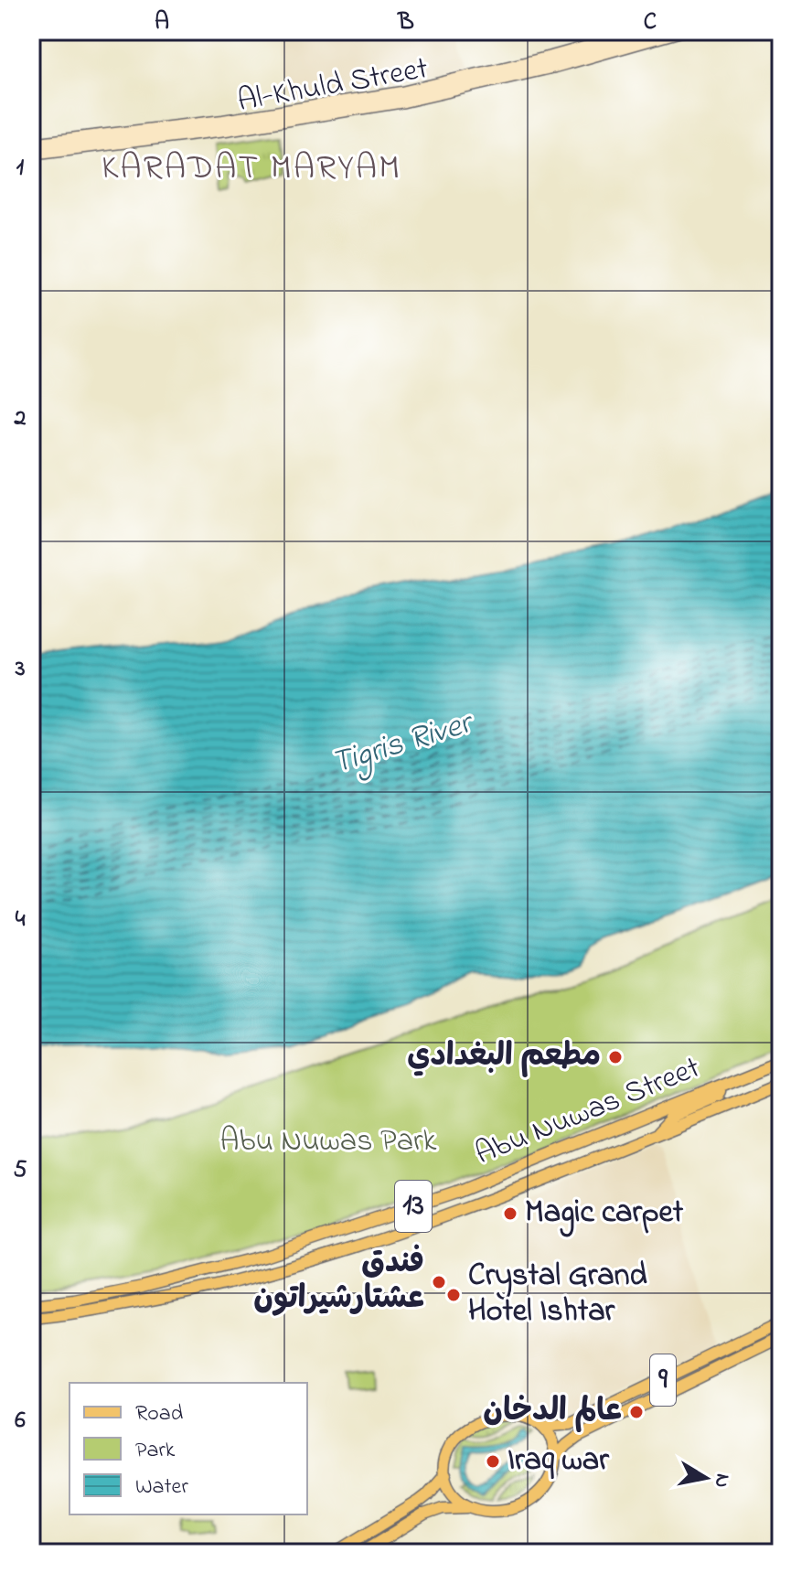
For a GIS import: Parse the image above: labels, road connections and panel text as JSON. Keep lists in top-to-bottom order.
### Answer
{
  "streets": {
    "main road": [
      "Al-Khuld Street",
      "Abu Nuwas Street",
      "13",
      "9"
    ]
  },
  "districts": ["KARADAT MARYAM"],
  "water": ["Tigris River"],
  "parks": ["Abu Nuwas Park"],
  "places": [
    "مطعم البغدادي",
    "Magic carpet",
    "فندق عشتارشيراتون",
    "Crystal Grand Hotel Ishtar",
    "عالم الدخان",
    "Iraq war"
  ],
  "legend": ["Road", "Park", "Water"],
  "north": "right",
  "grid": {
    "columns": ["A", "B", "C"],
    "rows": [
      "1",
      "2",
      "3",
      "4",
      "5",
      "6"
    ]
  }
}
